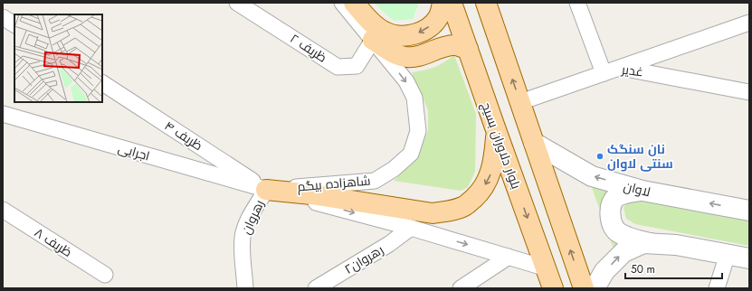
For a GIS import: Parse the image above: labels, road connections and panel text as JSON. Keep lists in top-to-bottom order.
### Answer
{
  "streets": {
    "main road": ["بلوار دلاوران بسیج"],
    "street": [
      "ظریف ۲",
      "غدیر",
      "ظریف ۴",
      "اجرایی",
      "شاهزاده بیگم",
      "لاوان",
      "رهروان",
      "ظریف ۸",
      "رهروان۲"
    ]
  },
  "crossings": [
    ["ظریف ۲", "شاهزاده بیگم"],
    ["ظریف ۴", "اجرایی"],
    ["ظریف ۴", "شاهزاده بیگم"],
    ["ظریف ۴", "رهروان"],
    ["بلوار دلاوران بسیج", "اجرایی"],
    ["اجرایی", "شاهزاده بیگم"],
    ["اجرایی", "رهروان"],
    ["اجرایی", "رهروان۲"],
    ["شاهزاده بیگم", "رهروان"]
  ],
  "one_way": ["اجرایی"],
  "places": ["نان سنگک سنتی لاوان"],
  "scale_bar": "50 m"
}
